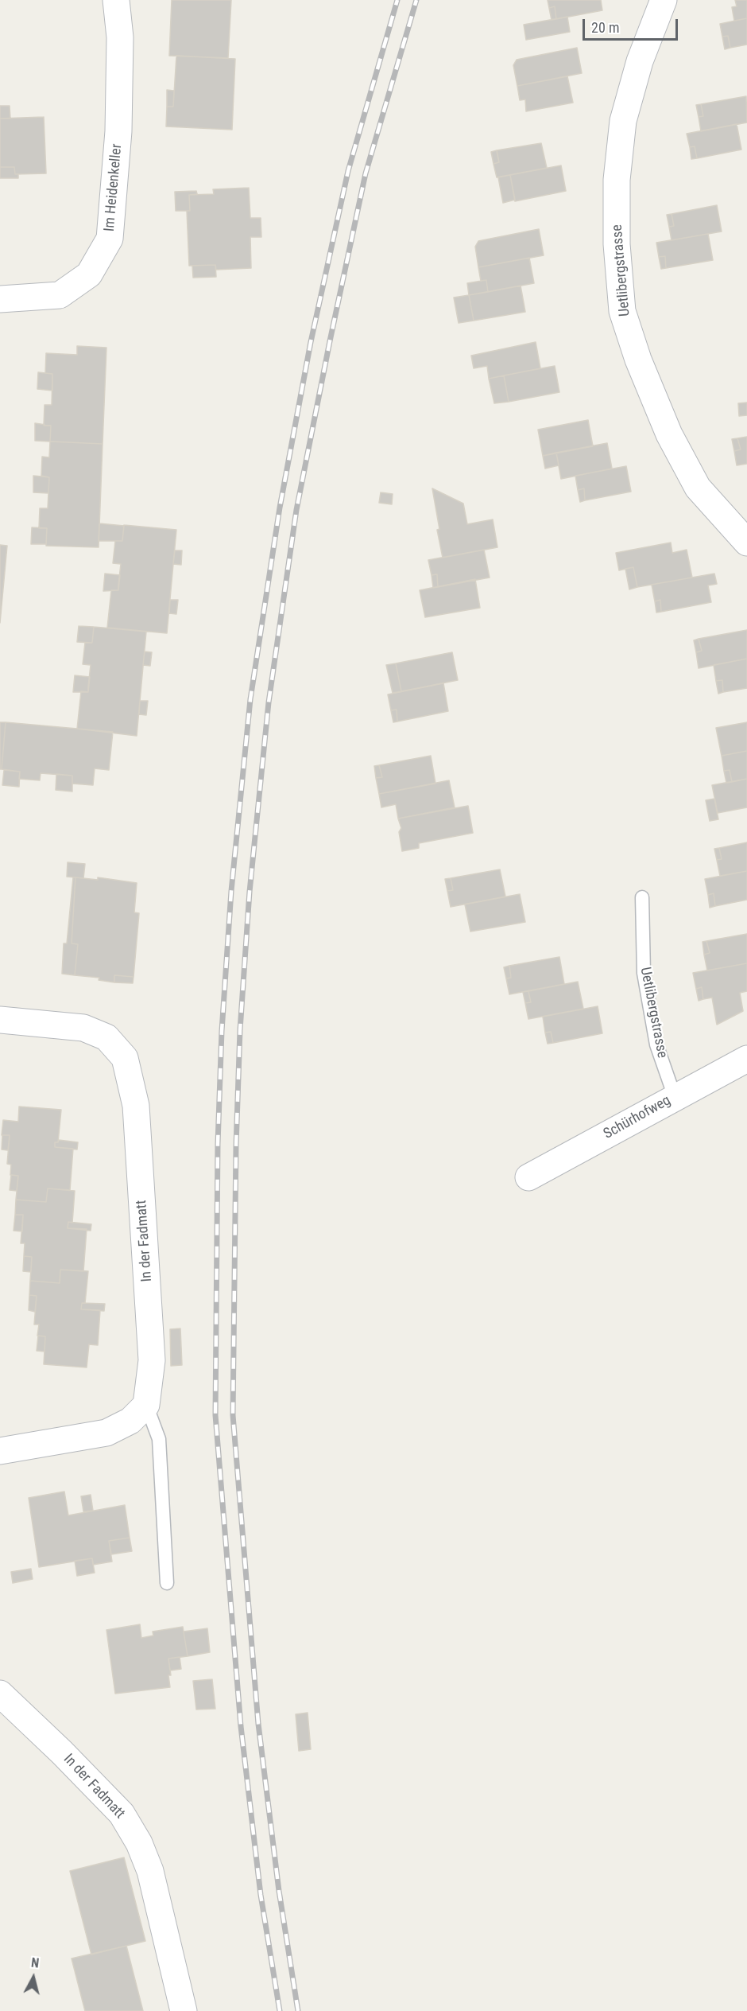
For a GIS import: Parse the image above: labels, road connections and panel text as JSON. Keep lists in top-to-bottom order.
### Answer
{
  "streets": {
    "street": [
      "Im Heidenkeller",
      "Uetlibergstrasse",
      "Schürhofweg",
      "In der Fadmatt"
    ]
  },
  "crossings": [
    ["Uetlibergstrasse", "Schürhofweg"]
  ],
  "scale_bar": "20 m",
  "north": "top"
}
